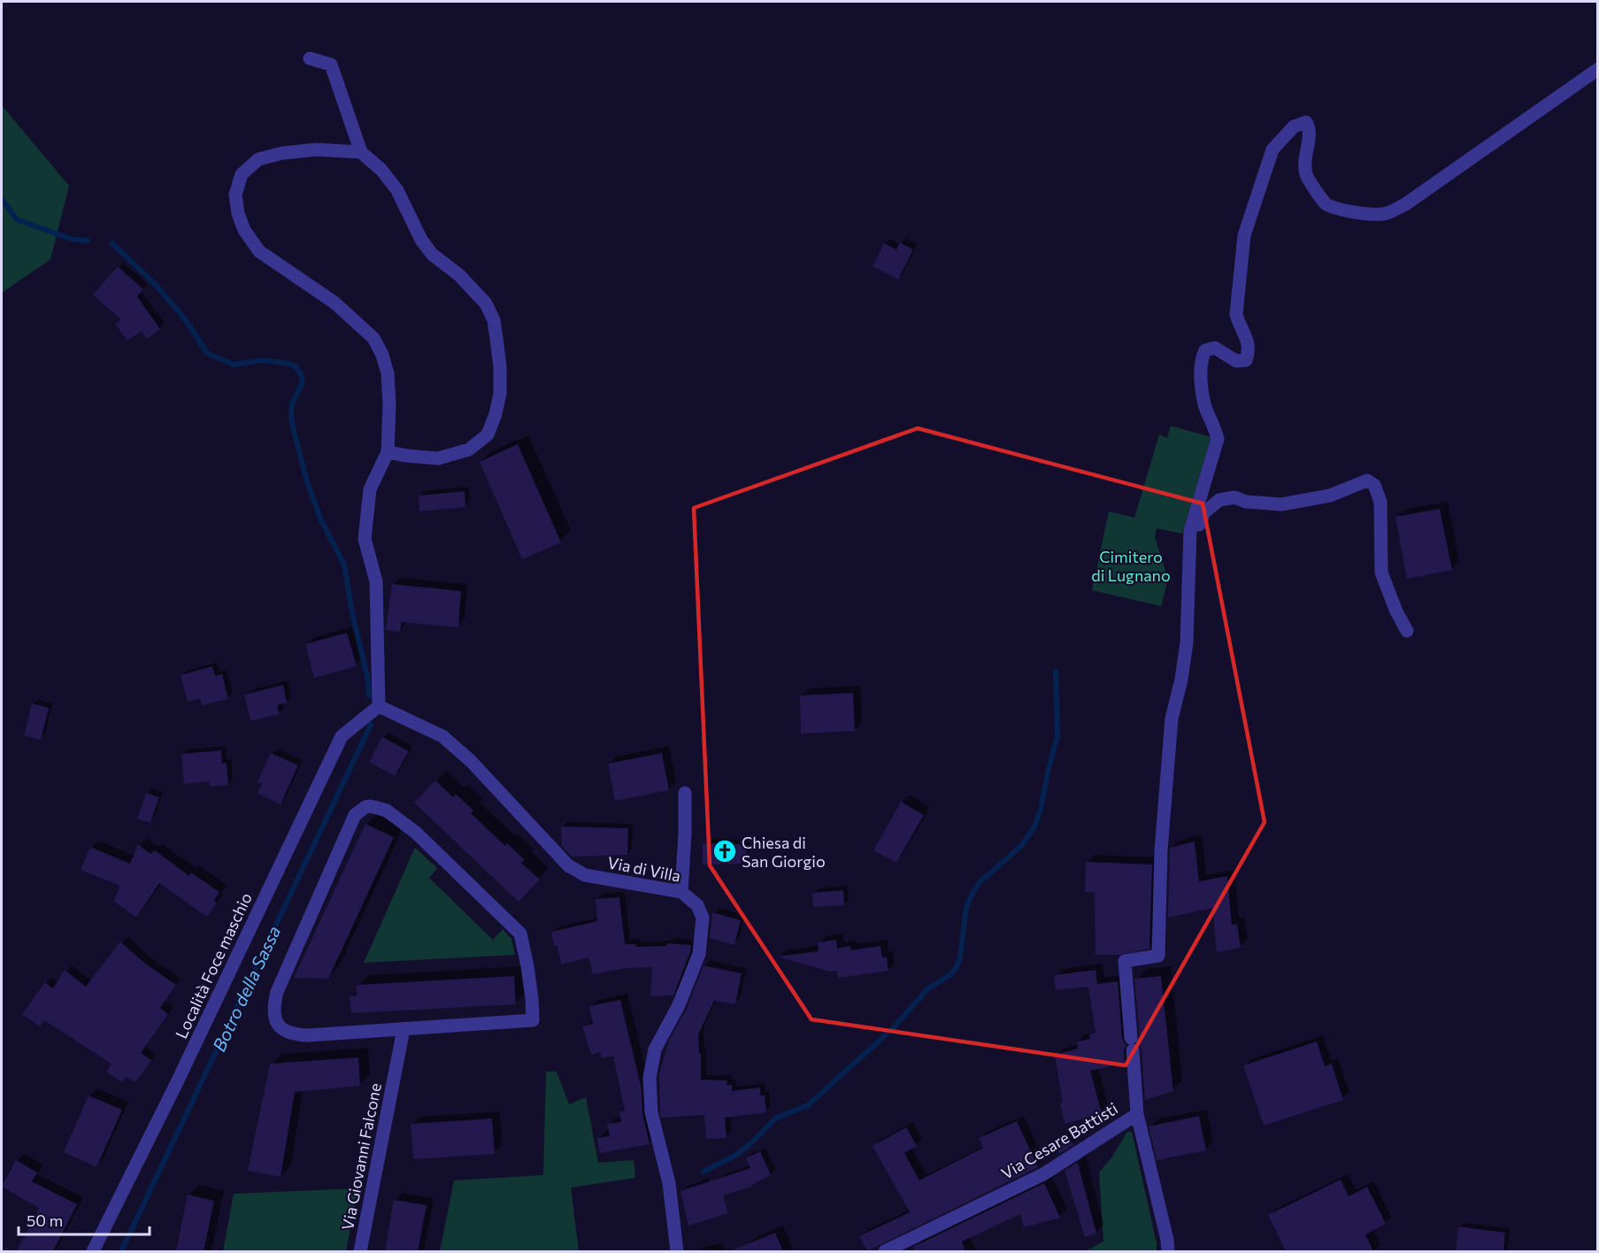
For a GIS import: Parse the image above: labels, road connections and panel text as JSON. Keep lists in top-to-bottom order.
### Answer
{
  "streets": {
    "street": [
      "Via di Villa",
      "Località Foce maschio",
      "Via Cesare Battisti",
      "Via Giovanni Falcone"
    ]
  },
  "crossings": [
    ["Via di Villa", "Località Foce maschio"]
  ],
  "water": ["Botro della Sassa"],
  "parks": ["Cimitero di Lugnano"],
  "places": {
    "church": ["Chiesa di San Giorgio"]
  },
  "scale_bar": "50 m"
}
